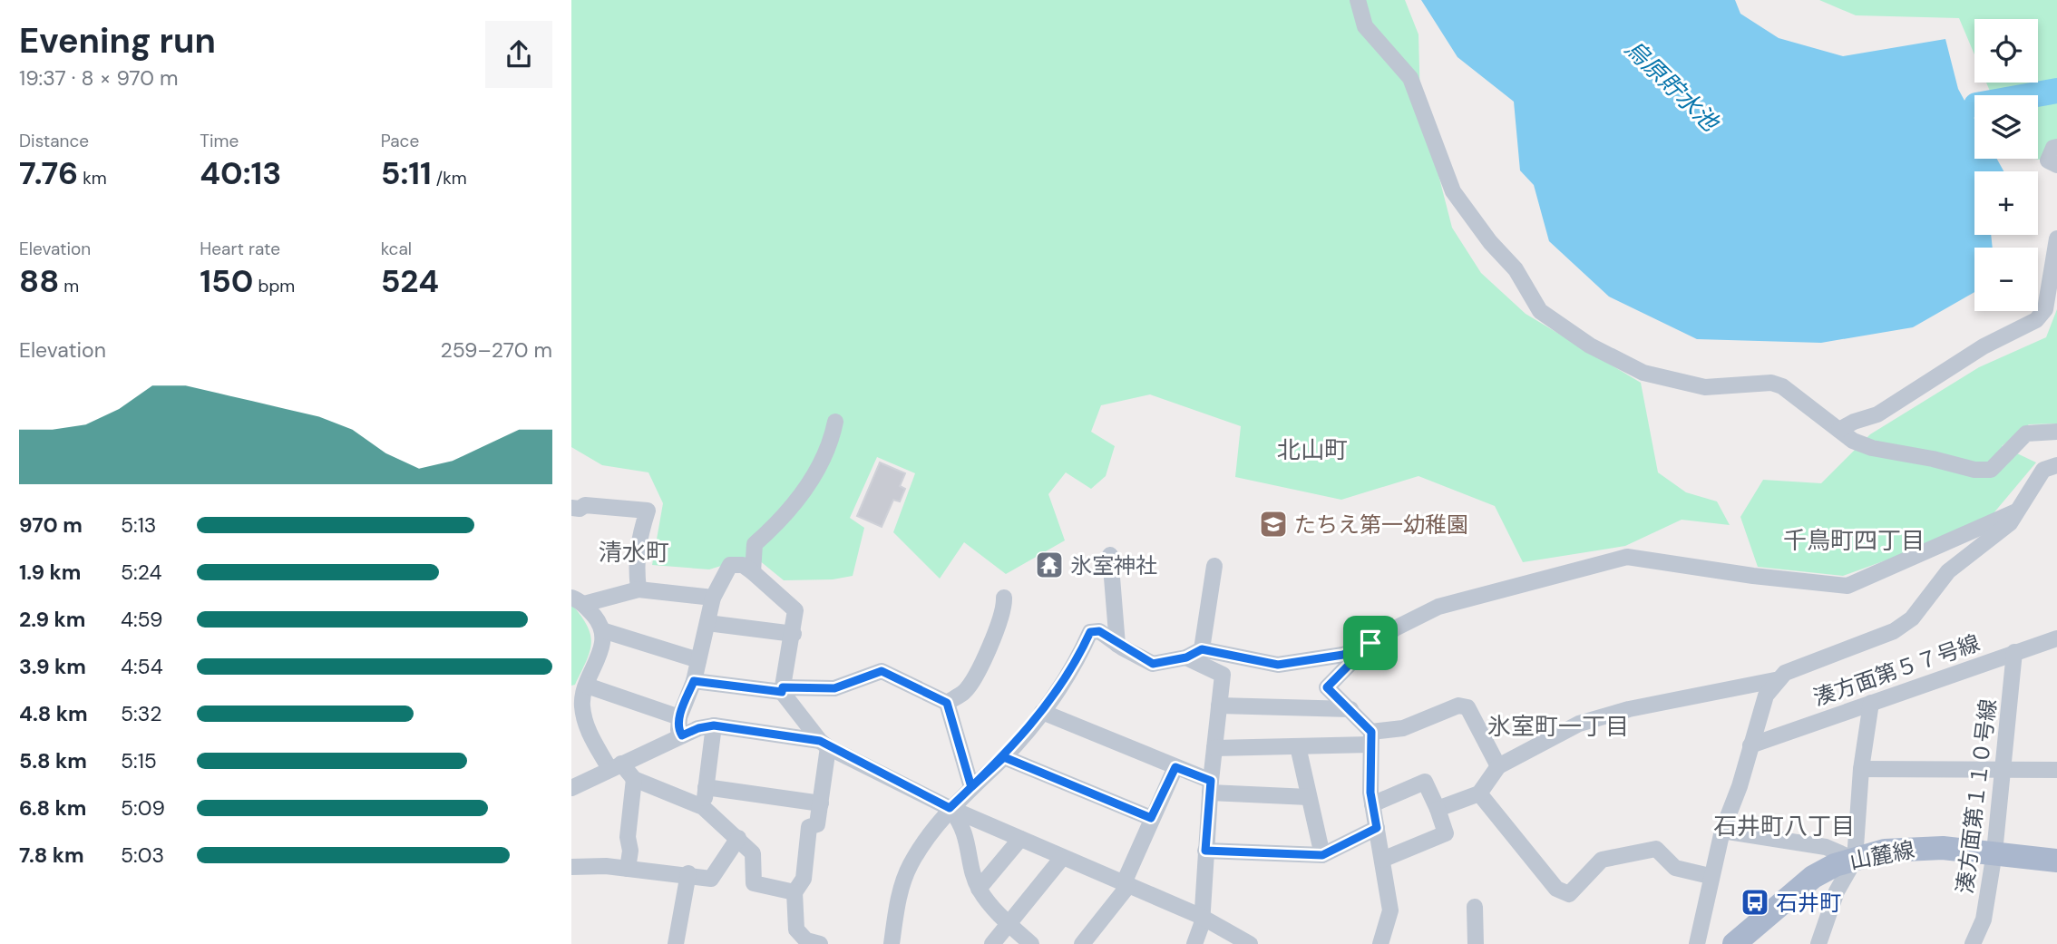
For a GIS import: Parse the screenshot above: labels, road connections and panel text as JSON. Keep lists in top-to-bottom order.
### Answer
{
  "streets": {
    "main road": ["山麓線"],
    "street": ["湊方面第５７号線", "湊方面第１１０号線"]
  },
  "crossings": [
    ["湊方面第５７号線", "湊方面第１１０号線"],
    ["湊方面第１１０号線", "山麓線"]
  ],
  "districts": [
    "北山町",
    "千鳥町四丁目",
    "清水町",
    "氷室町一丁目",
    "石井町八丁目"
  ],
  "water": ["烏原貯水池"],
  "places": {
    "school or university": ["たちえ第一幼稚園"],
    "temple": ["氷室神社"],
    "bus stop": ["石井町"]
  },
  "page": {
    "heading": ["Evening run", "19:37 · 8 × 970 m"],
    "map_buttons": ["+", "−"],
    "stats": [
      ["Distance", "7.76 km"],
      ["Time", "40:13"],
      ["Pace", "5:11 /km"],
      ["Elevation", "88 m"],
      ["Heart rate", "150 bpm"],
      ["kcal", "524"]
    ],
    "chart": ["Elevation", "259–270 m"],
    "list": [
      {
        "name": "970 m",
        "note": "5:13"
      },
      {
        "name": "1.9 km",
        "note": "5:24"
      },
      {
        "name": "2.9 km",
        "note": "4:59"
      },
      {
        "name": "3.9 km",
        "note": "4:54"
      },
      {
        "name": "4.8 km",
        "note": "5:32"
      },
      {
        "name": "5.8 km",
        "note": "5:15"
      },
      {
        "name": "6.8 km",
        "note": "5:09"
      },
      {
        "name": "7.8 km",
        "note": "5:03"
      }
    ]
  }
}
